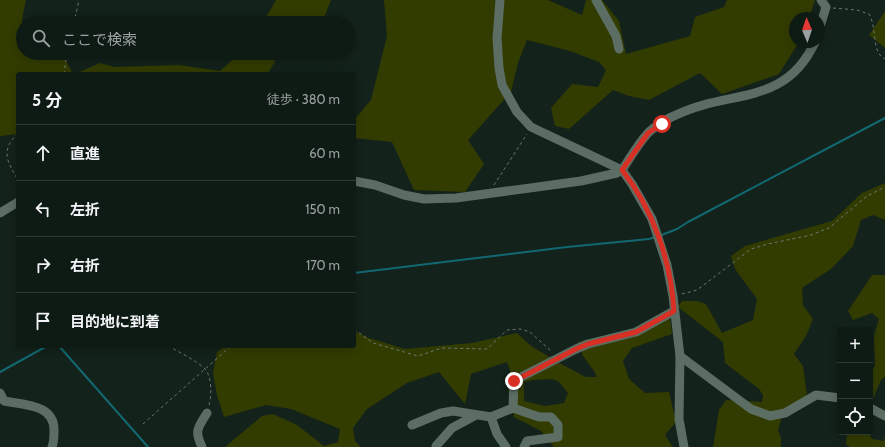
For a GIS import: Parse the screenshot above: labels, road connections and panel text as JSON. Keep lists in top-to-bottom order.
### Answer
{
  "north": "top",
  "page": {
    "search": "ここで検索",
    "heading": ["5 分", "徒歩 · 380 m"],
    "list": [
      ["直進", "60 m"],
      ["左折", "150 m"],
      ["右折", "170 m"],
      "目的地に到着"
    ],
    "map_buttons": ["+", "−"]
  }
}
